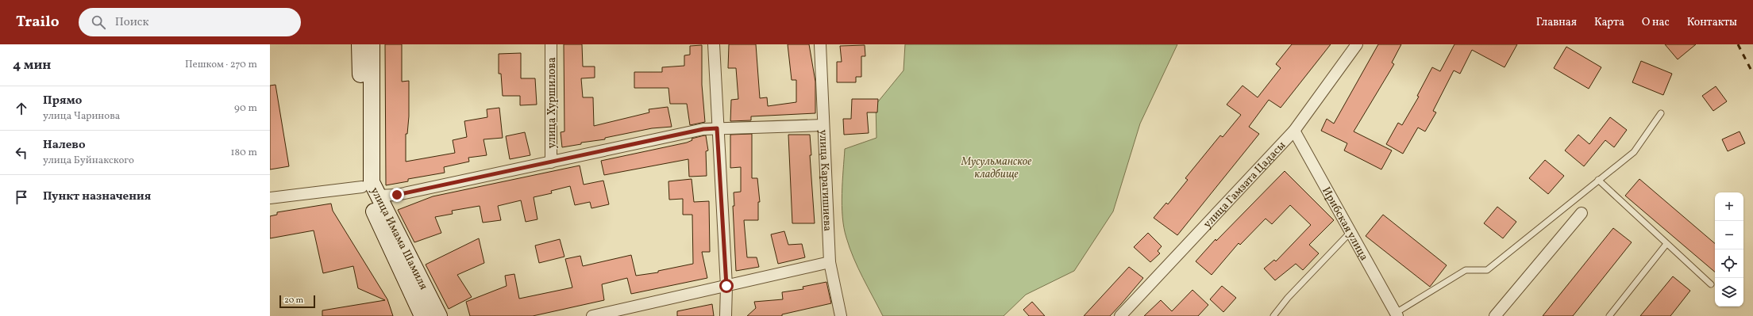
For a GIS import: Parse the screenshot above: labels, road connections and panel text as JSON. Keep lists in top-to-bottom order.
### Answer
{
  "streets": {
    "main road": ["улица Имама Шамиля"],
    "street": [
      "улица Хуршилова",
      "улица Карагишиева",
      "улица Гамзата Цадасы",
      "Ирибская улица"
    ]
  },
  "crossings": [
    ["улица Гамзата Цадасы", "Ирибская улица"]
  ],
  "parks": ["Мусульманское кладбище"],
  "scale_bar": "20 m",
  "page": {
    "header": "Trailo",
    "search": "Поиск",
    "nav": [
      "Главная",
      "Карта",
      "О нас",
      "Контакты"
    ],
    "heading": ["4 мин", "Пешком · 270 m"],
    "list": [
      ["Прямо", "улица Чаринова", "90 m"],
      ["Налево", "улица Буйнакского", "180 m"],
      "Пункт назначения"
    ],
    "map_buttons": ["+", "−"],
    "scale": "20 m"
  }
}
